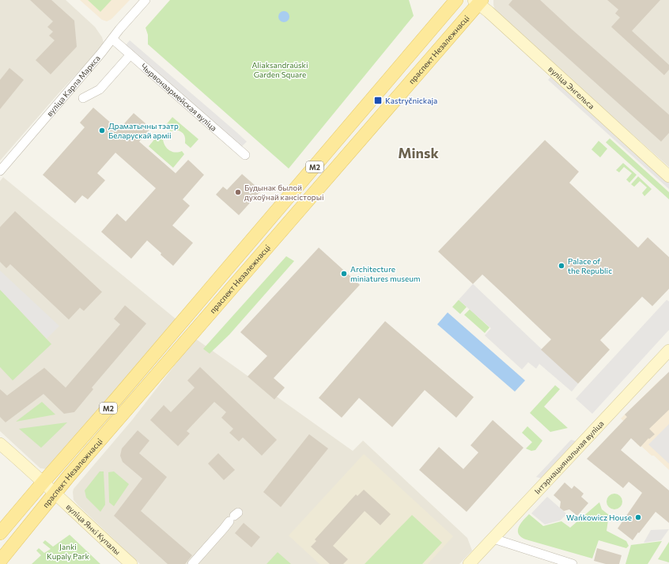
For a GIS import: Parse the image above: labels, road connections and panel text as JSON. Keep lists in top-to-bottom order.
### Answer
{
  "streets": {
    "main road": [
      "праспект Незалежнасці",
      "вуліца Энгельса",
      "М2",
      "Інтэрнацыянальная вуліца",
      "вуліца Янкі Купалы"
    ],
    "street": ["вуліца Карла Маркса", "Чырвонаармейская вуліца"]
  },
  "crossings": [
    ["праспект Незалежнасці", "вуліца Энгельса"],
    ["праспект Незалежнасці", "вуліца Янкі Купалы"],
    ["вуліца Карла Маркса", "Чырвонаармейская вуліца"]
  ],
  "districts": ["Minsk"],
  "parks": ["Aliaksandraŭski Garden Square", "Janki Kupaly Park"],
  "places": {
    "transit": ["Kastryčnickaja"],
    "other": [
      "Драматычны тэатр Беларускай арміі",
      "Будынак былой духоўнай кансісторыі",
      "Palace of the Republic",
      "Architecture miniatures museum",
      "Wańkowicz House"
    ]
  }
}
